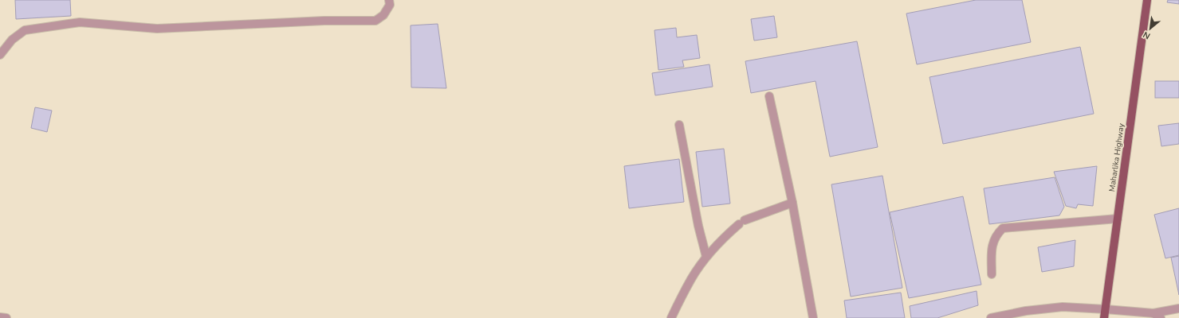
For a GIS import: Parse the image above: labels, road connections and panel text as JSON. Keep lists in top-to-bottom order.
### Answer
{
  "streets": {
    "main road": ["Maharlika Highway"]
  },
  "north": "bottom left"
}
